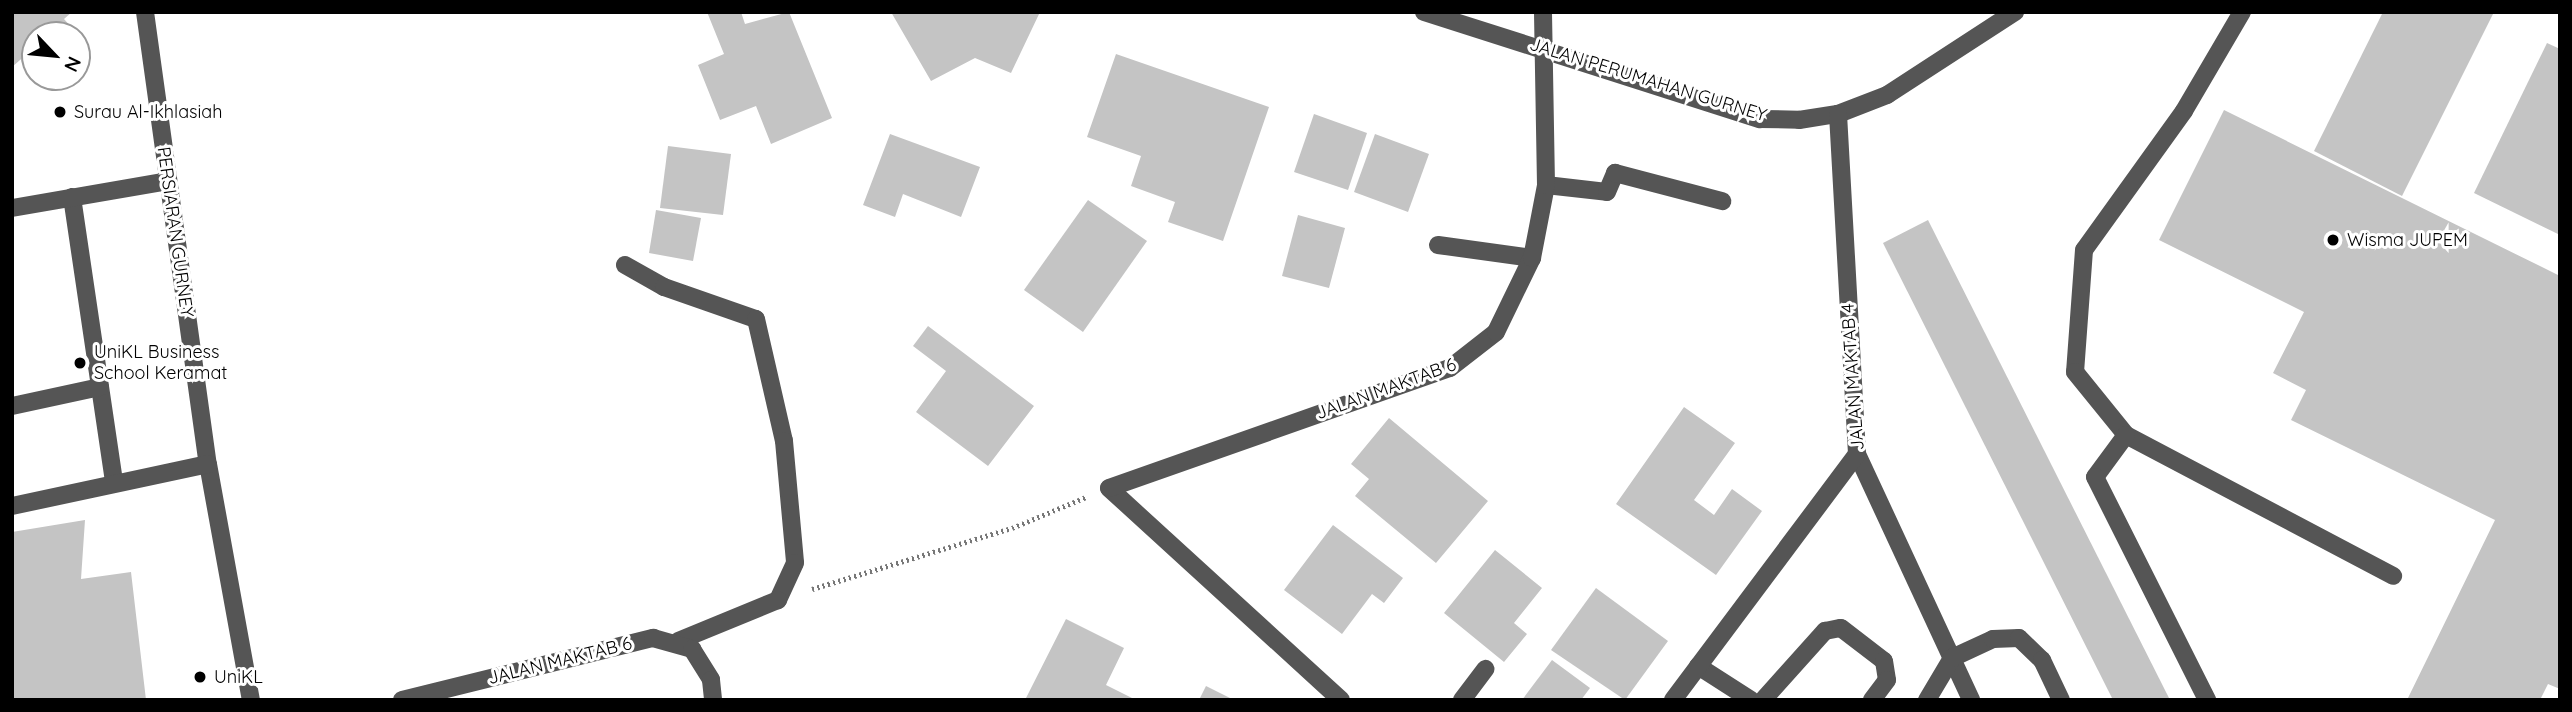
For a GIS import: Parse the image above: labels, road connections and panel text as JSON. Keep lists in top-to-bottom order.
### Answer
{
  "streets": {
    "street": [
      "JALAN PERUMAHAN GURNEY",
      "PERSIARAN GURNEY",
      "JALAN MAKTAB 4",
      "JALAN MAKTAB 6"
    ]
  },
  "crossings": [
    ["JALAN PERUMAHAN GURNEY", "JALAN MAKTAB 4"],
    ["JALAN PERUMAHAN GURNEY", "JALAN MAKTAB 6"]
  ],
  "places": [
    "Surau Al-Ikhlasiah",
    "Wisma JUPEM",
    "UniKL Business School Keramat",
    "UniKL"
  ],
  "north": "bottom right"
}
